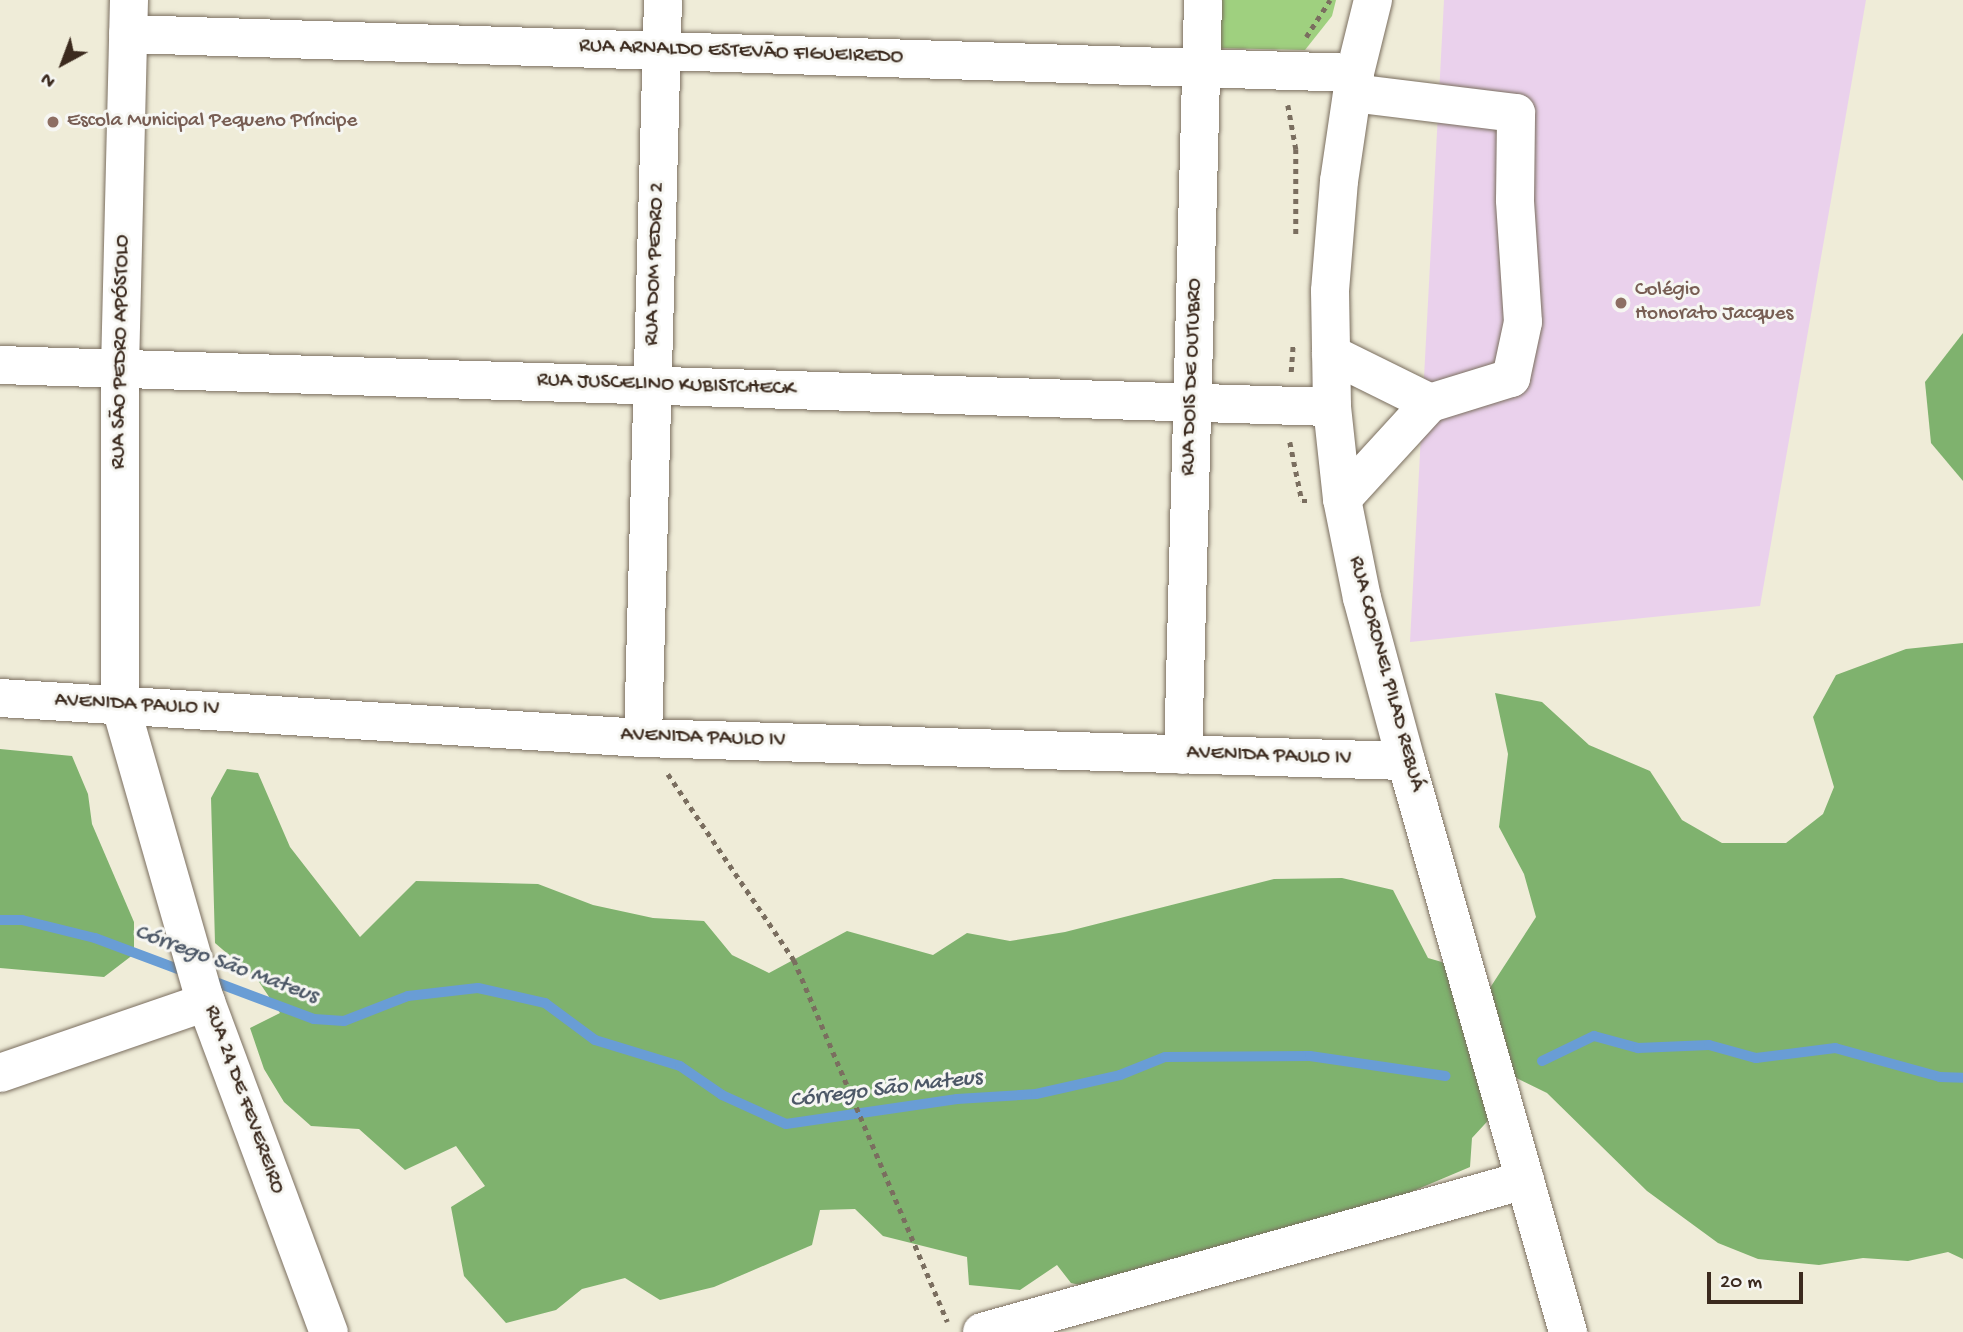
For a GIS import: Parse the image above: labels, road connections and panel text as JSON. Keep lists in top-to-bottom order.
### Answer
{
  "streets": {
    "street": [
      "RUA ARNALDO ESTEVÃO FIGUEIREDO",
      "RUA DOM PEDRO 2",
      "RUA SÃO PEDRO APÓSTOLO",
      "RUA DOIS DE OUTUBRO",
      "RUA JUSCELINO KUBISTCHECK",
      "RUA CORONEL PILAD REBUÁ",
      "AVENIDA PAULO IV",
      "RUA 24 DE FEVEREIRO"
    ]
  },
  "crossings": [
    ["RUA ARNALDO ESTEVÃO FIGUEIREDO", "RUA DOM PEDRO 2"],
    ["RUA ARNALDO ESTEVÃO FIGUEIREDO", "RUA SÃO PEDRO APÓSTOLO"],
    ["RUA ARNALDO ESTEVÃO FIGUEIREDO", "RUA DOIS DE OUTUBRO"],
    ["RUA ARNALDO ESTEVÃO FIGUEIREDO", "RUA CORONEL PILAD REBUÁ"],
    ["RUA DOM PEDRO 2", "RUA JUSCELINO KUBISTCHECK"],
    ["RUA DOM PEDRO 2", "AVENIDA PAULO IV"],
    ["RUA SÃO PEDRO APÓSTOLO", "RUA JUSCELINO KUBISTCHECK"],
    ["RUA SÃO PEDRO APÓSTOLO", "AVENIDA PAULO IV"],
    ["RUA SÃO PEDRO APÓSTOLO", "RUA 24 DE FEVEREIRO"],
    ["RUA DOIS DE OUTUBRO", "RUA JUSCELINO KUBISTCHECK"],
    ["RUA DOIS DE OUTUBRO", "AVENIDA PAULO IV"],
    ["RUA JUSCELINO KUBISTCHECK", "RUA CORONEL PILAD REBUÁ"],
    ["RUA CORONEL PILAD REBUÁ", "AVENIDA PAULO IV"],
    ["AVENIDA PAULO IV", "RUA 24 DE FEVEREIRO"]
  ],
  "water": ["Córrego São Mateus"],
  "places": ["Escola Municipal Pequeno Príncipe", "Colégio Honorato Jacques"],
  "scale_bar": "20 m",
  "north": "bottom left"
}
